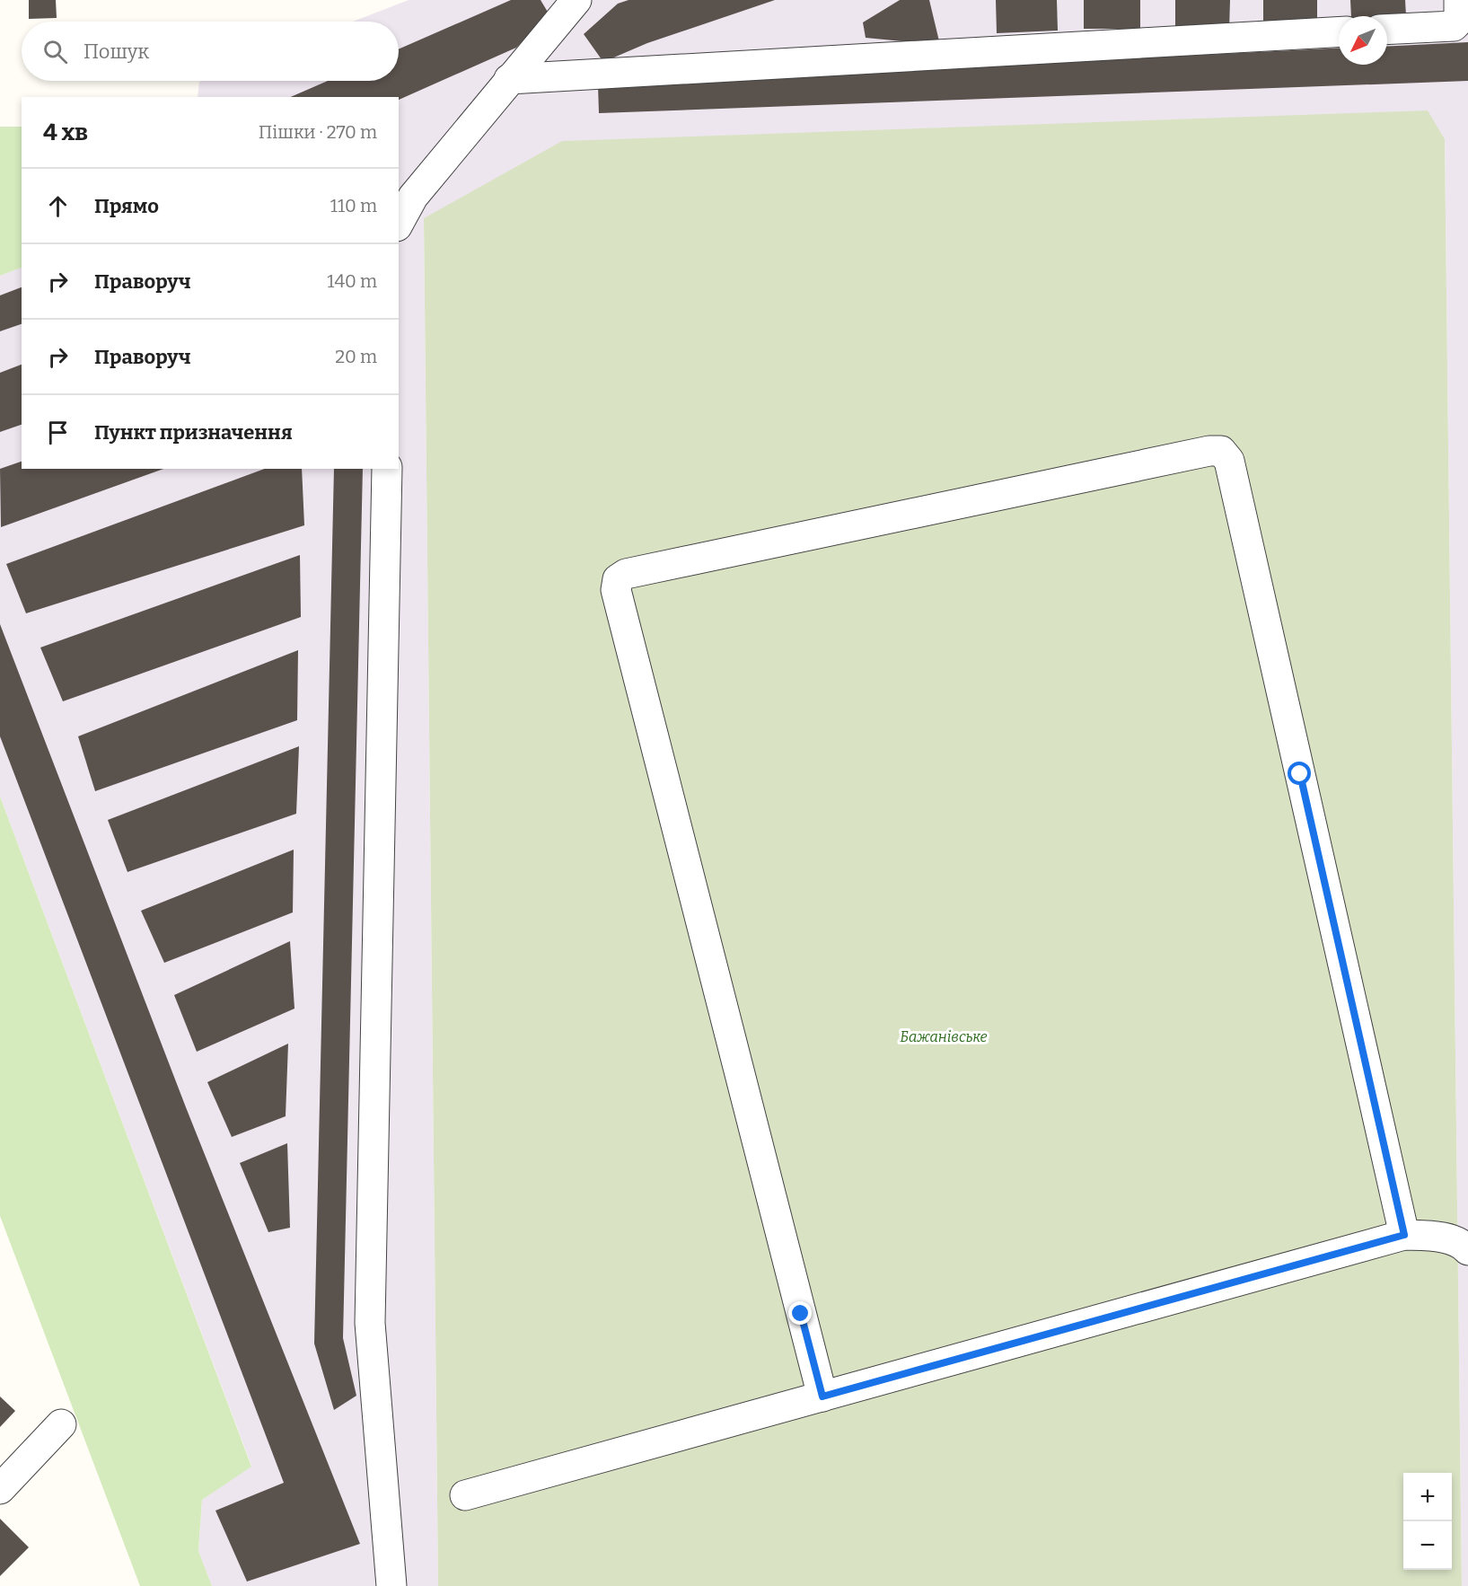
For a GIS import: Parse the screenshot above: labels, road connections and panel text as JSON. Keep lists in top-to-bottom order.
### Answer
{
  "parks": ["Бажанівське"],
  "north": "bottom left",
  "page": {
    "search": "Пошук",
    "heading": ["4 хв", "Пішки · 270 m"],
    "list": [
      ["Прямо", "110 m"],
      ["Праворуч", "140 m"],
      ["Праворуч", "20 m"],
      "Пункт призначення"
    ],
    "map_buttons": ["+", "−"]
  }
}
